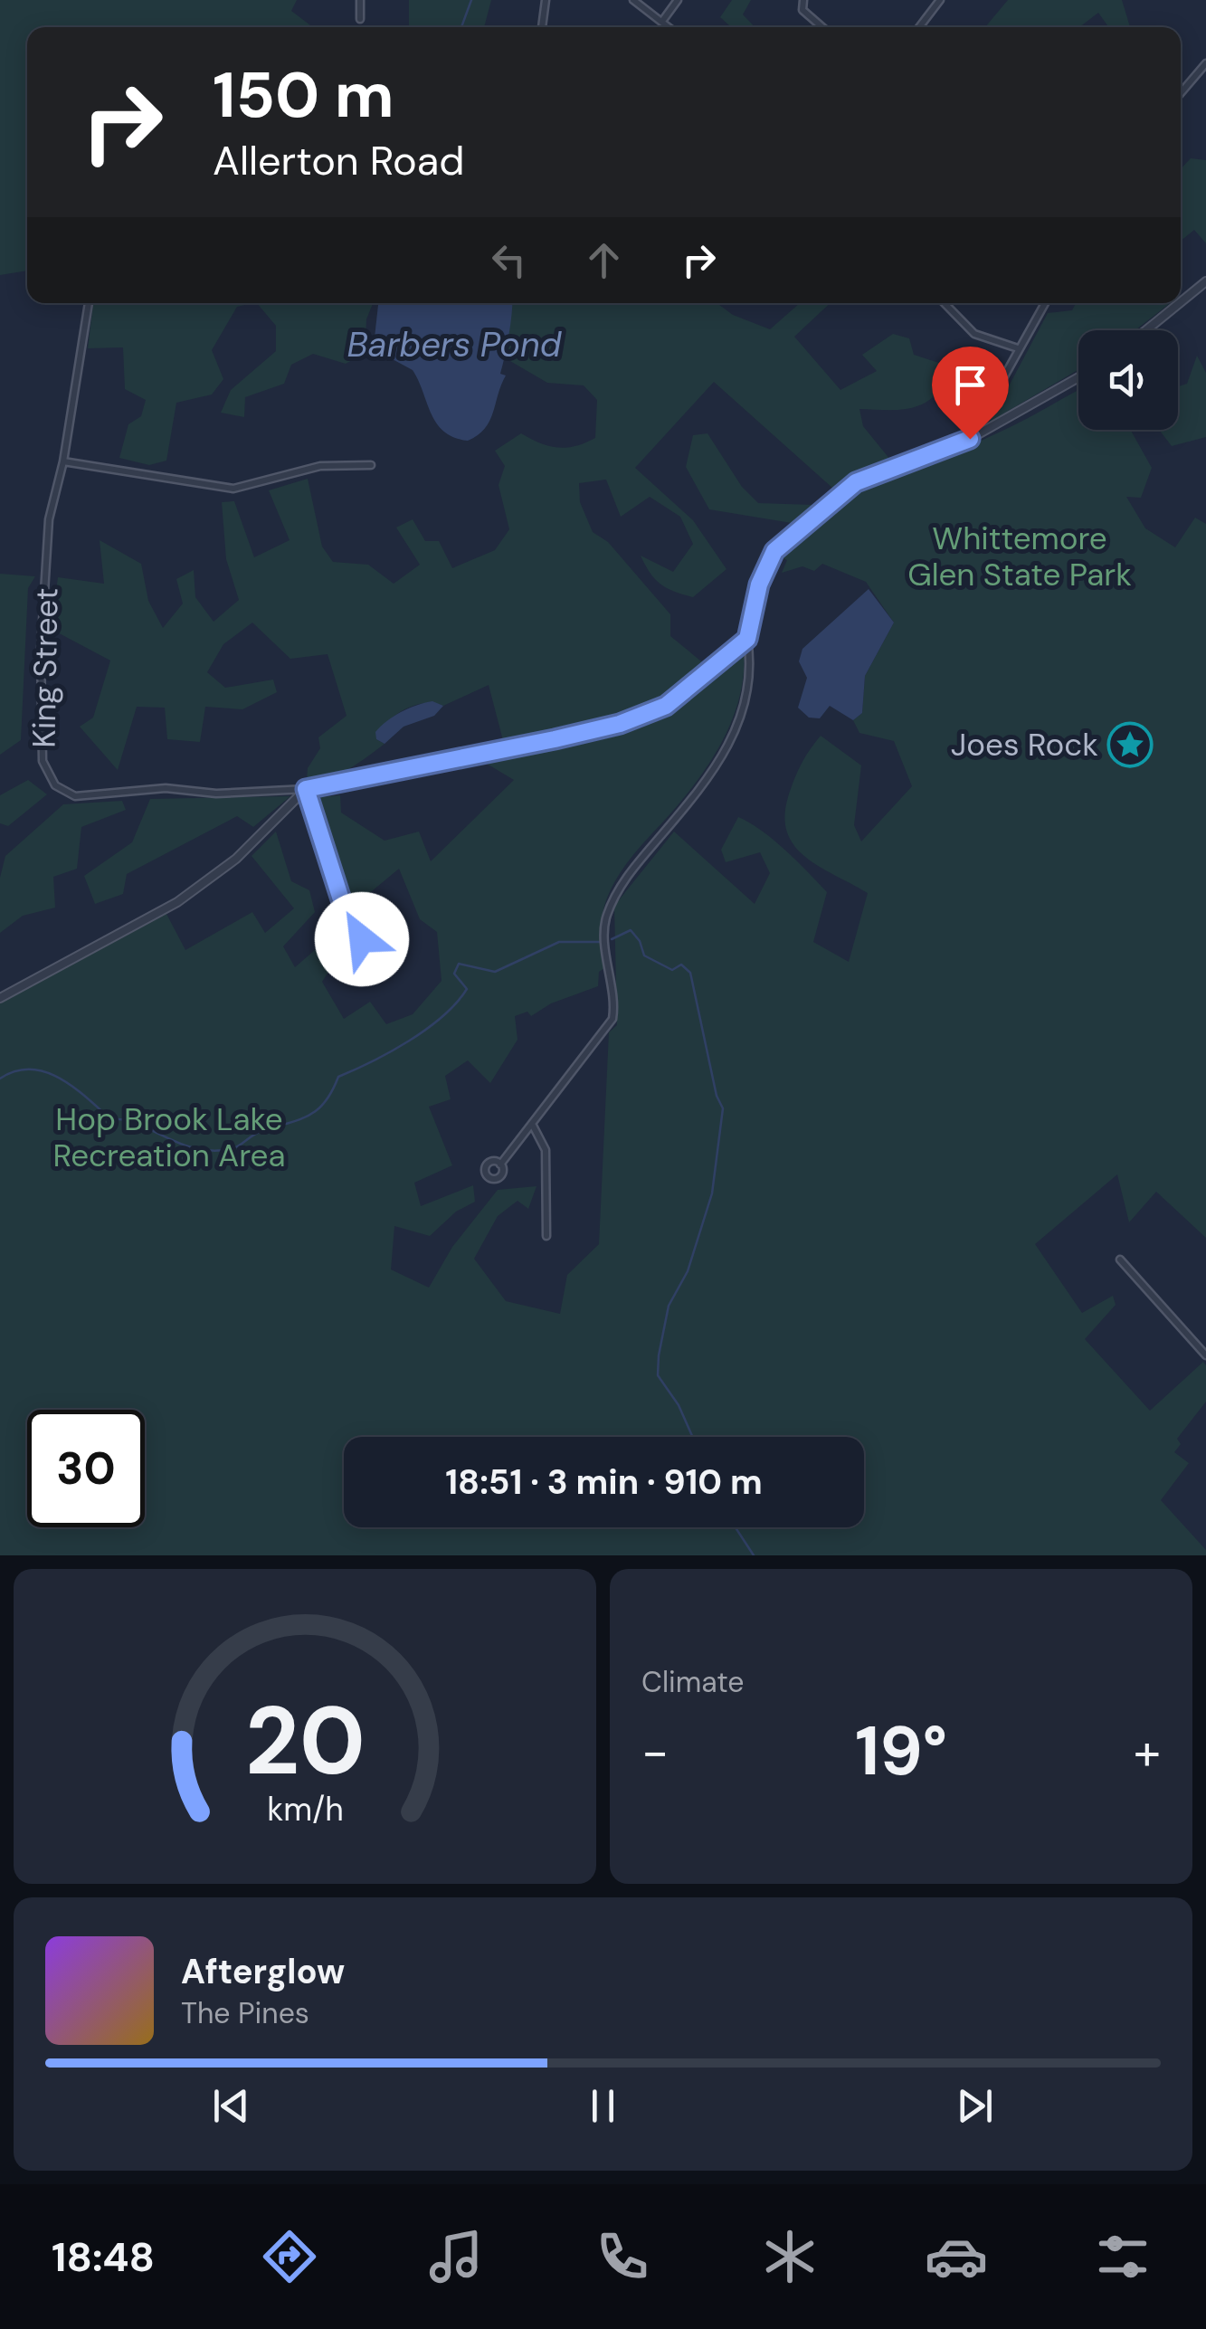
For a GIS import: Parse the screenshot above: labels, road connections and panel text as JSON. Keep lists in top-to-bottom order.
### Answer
{
  "streets": {
    "street": ["King Street"]
  },
  "water": ["Barbers Pond"],
  "parks": ["Whittemore Glen State Park", "Hop Brook Lake Recreation Area"],
  "places": {
    "place": ["Joes Rock"]
  },
  "page": {
    "turn": ["150 m", "Allerton Road"],
    "limit": "30",
    "trip": "18:51 · 3 min · 910 m",
    "tile": "Climate",
    "heat": ["−", "19°", "+"],
    "song": ["Afterglow", "The Pines"],
    "tabs": "18:48",
    "gauge": ["20", "km/h"]
  }
}
